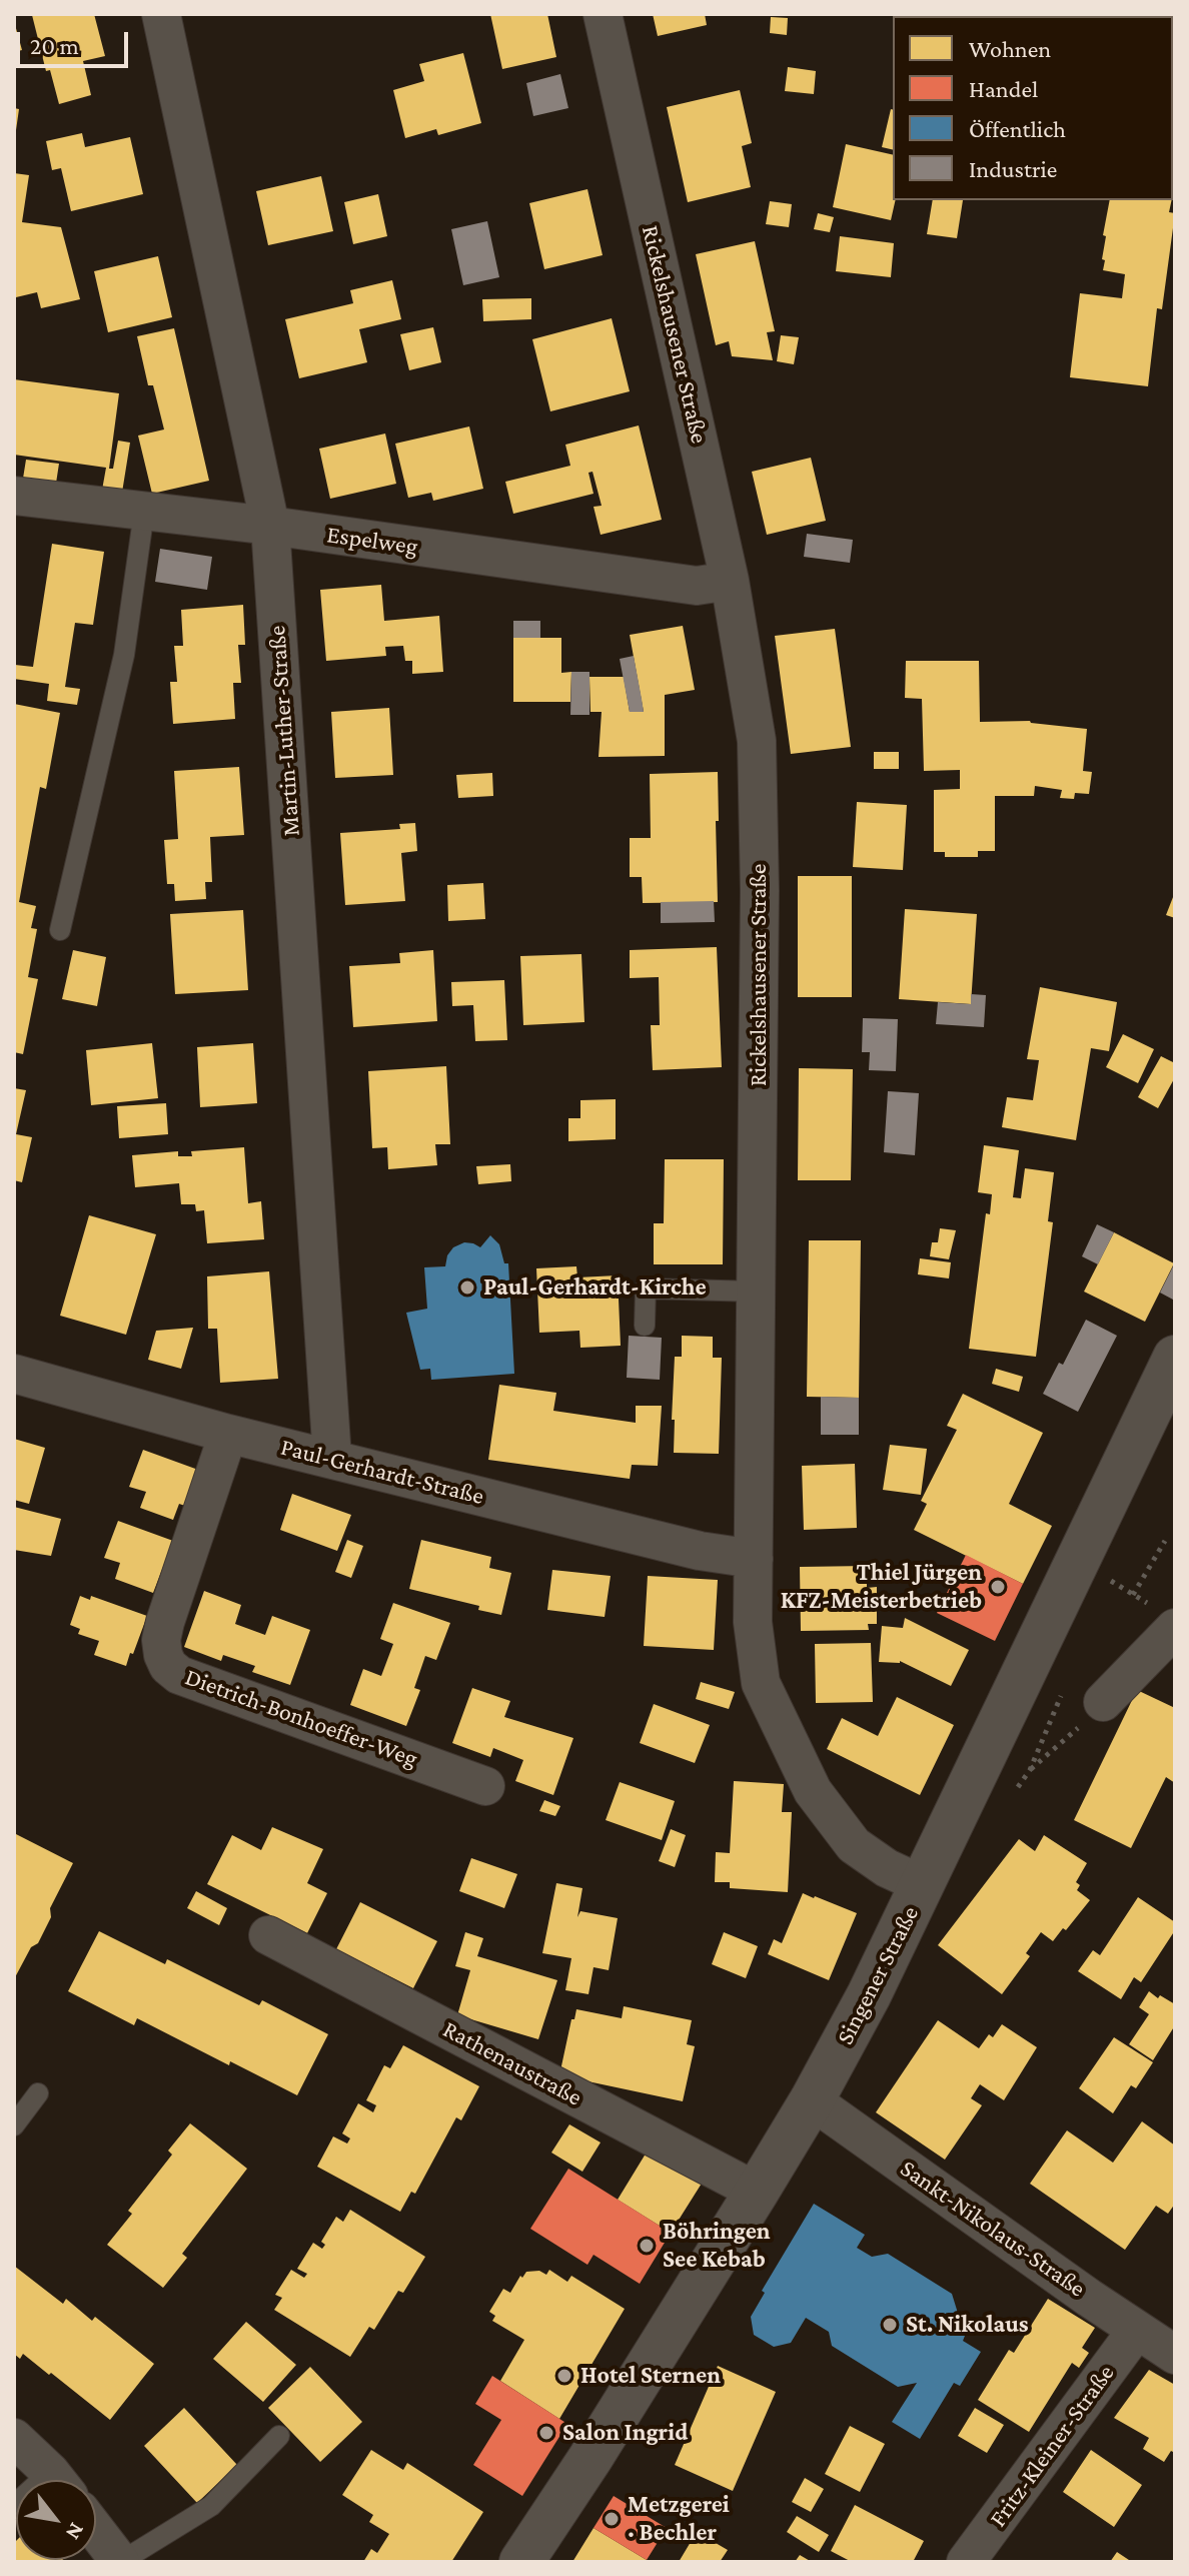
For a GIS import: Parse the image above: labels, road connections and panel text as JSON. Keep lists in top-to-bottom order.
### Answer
{
  "streets": {
    "street": [
      "Rickelshausener Straße",
      "Espelweg",
      "Martin-Luther-Straße",
      "Paul-Gerhardt-Straße",
      "Dietrich-Bonhoeffer-Weg",
      "Singener Straße",
      "Rathenaustraße",
      "Sankt-Nikolaus-Straße",
      "Fritz-Kleiner-Straße"
    ]
  },
  "crossings": [
    ["Rickelshausener Straße", "Espelweg"],
    ["Rickelshausener Straße", "Paul-Gerhardt-Straße"],
    ["Rickelshausener Straße", "Singener Straße"],
    ["Espelweg", "Martin-Luther-Straße"],
    ["Martin-Luther-Straße", "Paul-Gerhardt-Straße"],
    ["Paul-Gerhardt-Straße", "Dietrich-Bonhoeffer-Weg"],
    ["Singener Straße", "Rathenaustraße"],
    ["Singener Straße", "Sankt-Nikolaus-Straße"],
    ["Sankt-Nikolaus-Straße", "Fritz-Kleiner-Straße"]
  ],
  "places": [
    "Paul-Gerhardt-Kirche",
    "Thiel Jürgen KFZ-Meisterbetrieb",
    "Böhringen See Kebab",
    "St. Nikolaus",
    "Hotel Sternen",
    "Salon Ingrid",
    "Metzgerei · Bechler"
  ],
  "legend": [
    "Wohnen",
    "Handel",
    "Öffentlich",
    "Industrie"
  ],
  "scale_bar": "20 m",
  "north": "bottom right"
}
